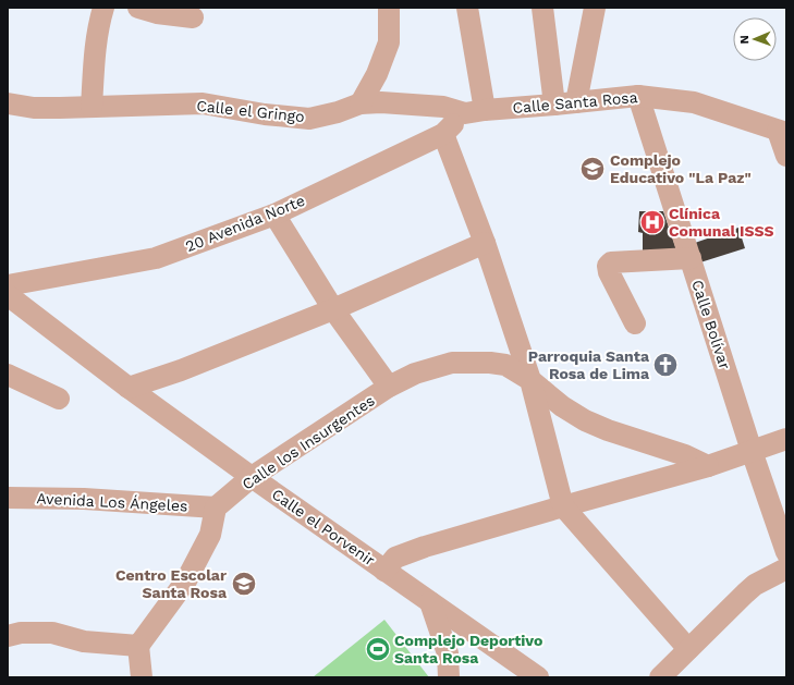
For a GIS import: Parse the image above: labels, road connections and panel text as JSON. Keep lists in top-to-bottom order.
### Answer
{
  "streets": {
    "street": [
      "Calle Santa Rosa",
      "Calle el Gringo",
      "20 Avenida Norte",
      "Calle Bolívar",
      "Calle los Insurgentes",
      "Avenida Los Ángeles",
      "Calle el Porvenir"
    ]
  },
  "crossings": [
    ["Calle Santa Rosa", "Calle el Gringo"],
    ["Calle Santa Rosa", "20 Avenida Norte"],
    ["Calle Santa Rosa", "Calle Bolívar"],
    ["Calle el Gringo", "20 Avenida Norte"],
    ["Calle los Insurgentes", "Avenida Los Ángeles"],
    ["Calle los Insurgentes", "Calle el Porvenir"]
  ],
  "places": {
    "school or university": ["Complejo Educativo \"La Paz\"", "Centro Escolar Santa Rosa"],
    "hospital": ["Clínica Comunal ISSS"],
    "church": ["Parroquia Santa Rosa de Lima"],
    "sports": ["Complejo Deportivo Santa Rosa"]
  },
  "north": "left"
}
